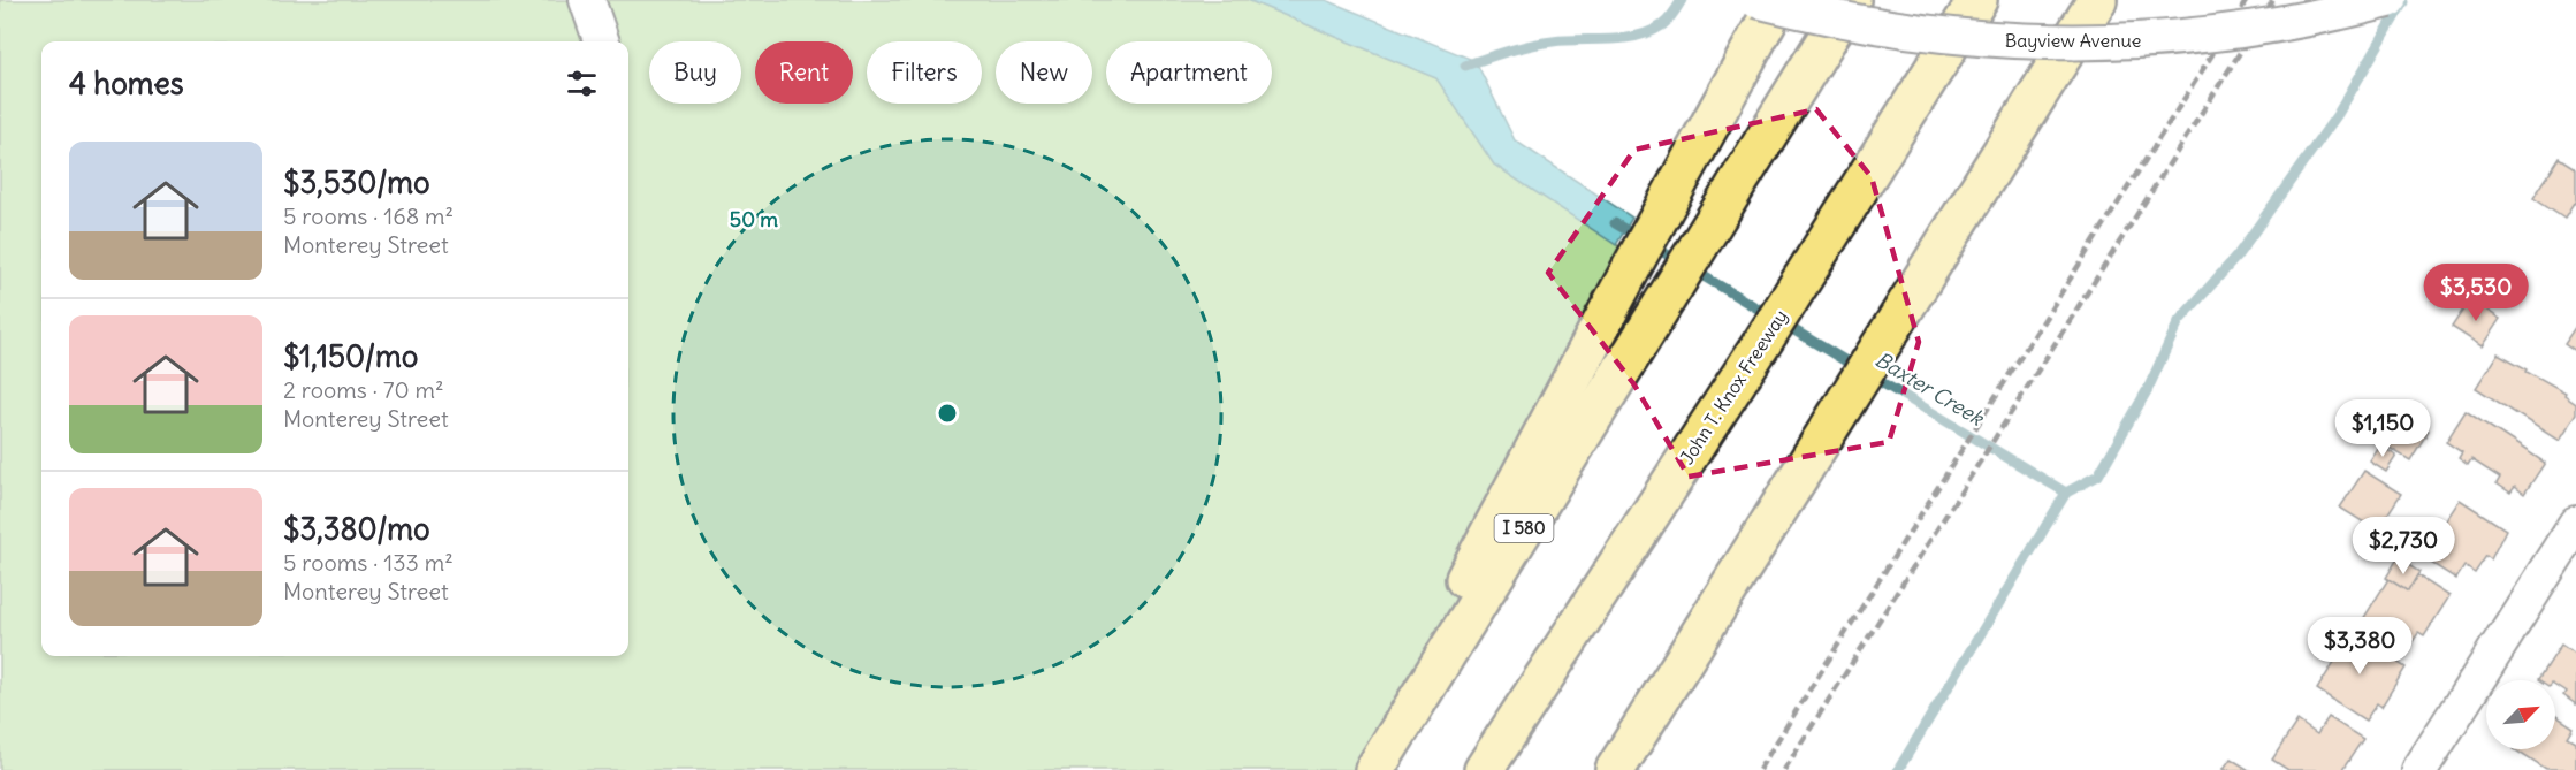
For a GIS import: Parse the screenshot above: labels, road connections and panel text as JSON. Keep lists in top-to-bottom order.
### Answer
{
  "streets": {
    "highway": ["John T. Knox Freeway", "I 580"],
    "street": ["Bayview Avenue"]
  },
  "water": ["Baxter Creek"],
  "north": "top right",
  "page": {
    "chip": [
      "Buy",
      "Rent",
      "Filters",
      "New",
      "Apartment"
    ],
    "heading": "4 homes",
    "list": [
      {
        "name": "$3,530/mo",
        "note": "5 rooms · 168 m² · Monterey Street"
      },
      {
        "name": "$1,150/mo",
        "note": "2 rooms · 70 m² · Monterey Street"
      },
      {
        "name": "$3,380/mo",
        "note": "5 rooms · 133 m² · Monterey Street"
      }
    ],
    "price": [
      "$3,530",
      "$1,150",
      "$2,730",
      "$3,380"
    ]
  },
  "rings": ["50 m"]
}
